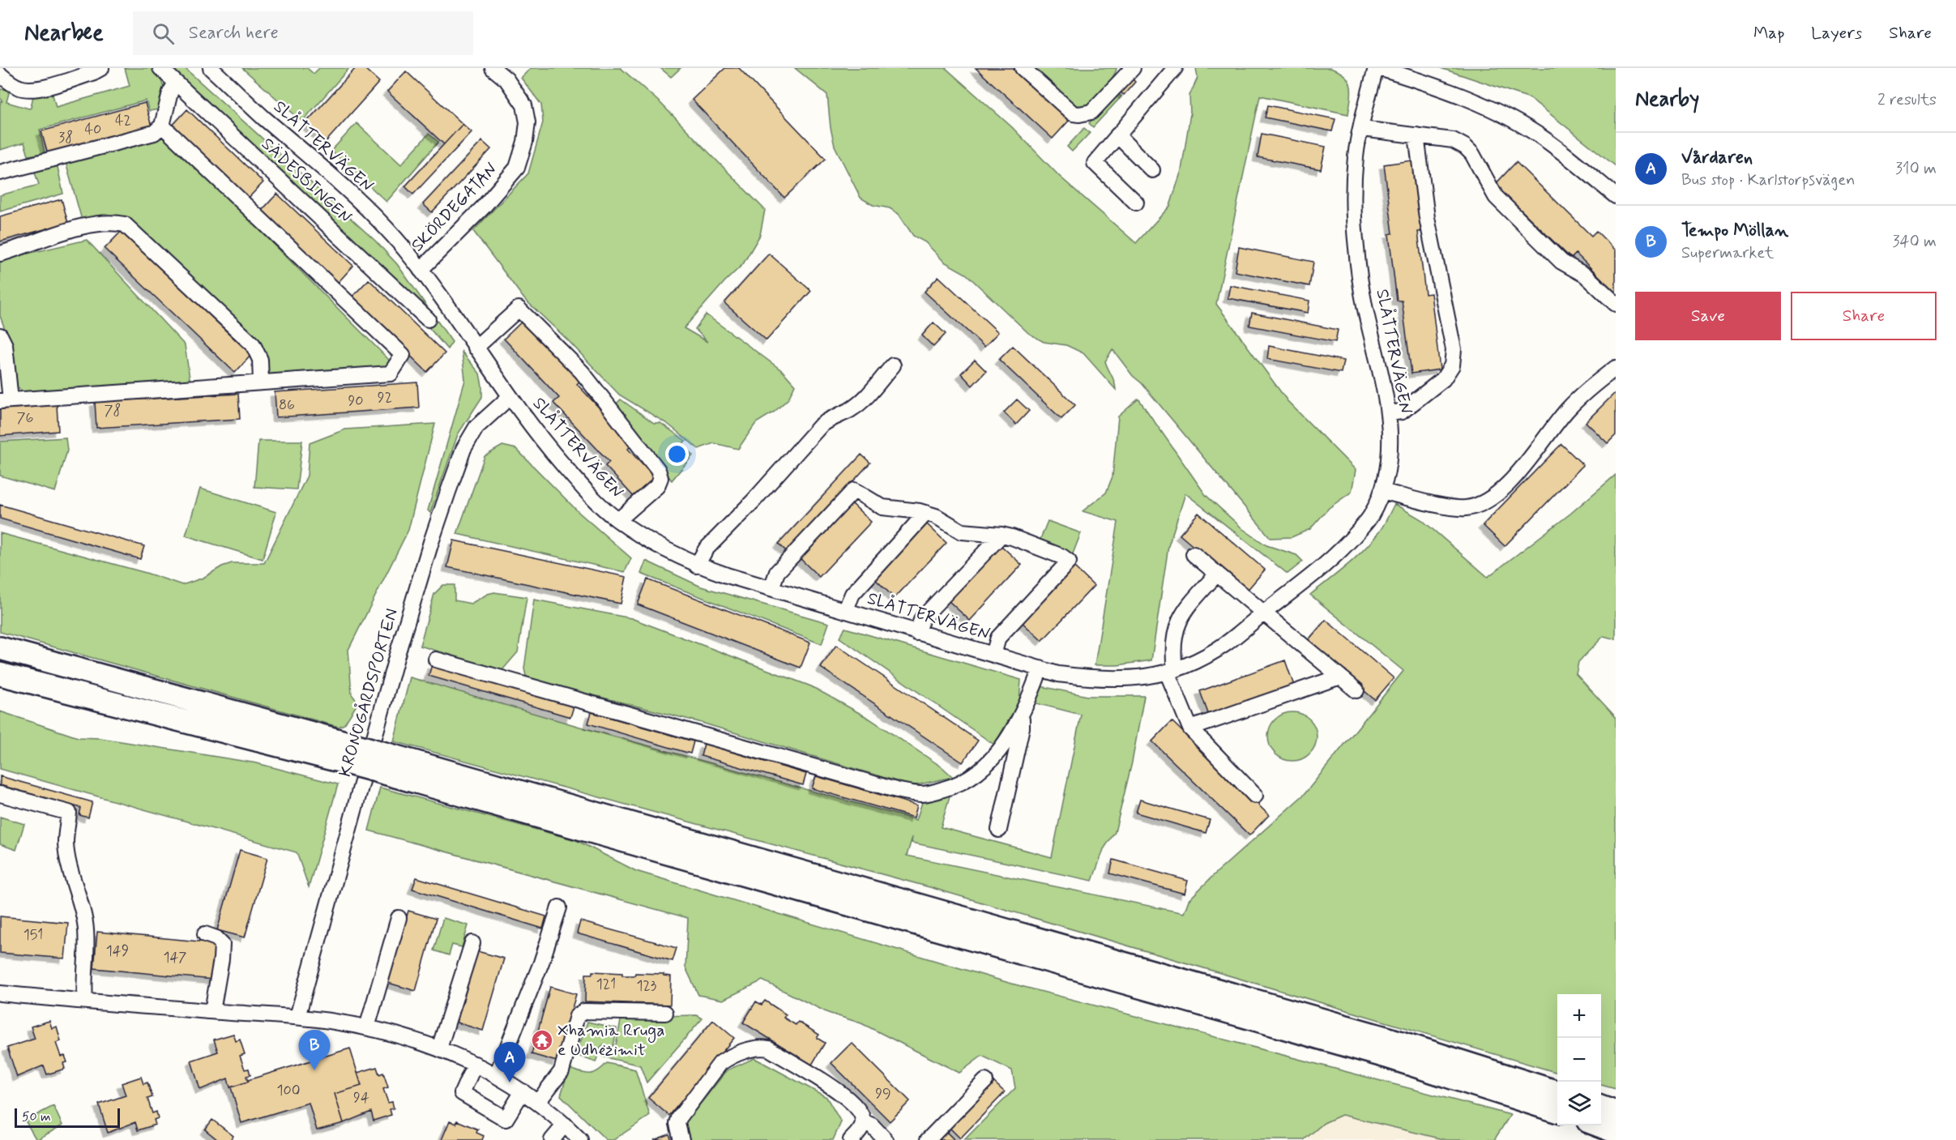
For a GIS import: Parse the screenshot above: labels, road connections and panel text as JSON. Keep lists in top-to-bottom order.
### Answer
{
  "streets": {
    "street": [
      "SLÅTTERVÄGEN",
      "SÄDESBINGEN",
      "SKÖRDEGATAN",
      "KRONOGÅRDSPORTEN"
    ]
  },
  "crossings": [
    ["SLÅTTERVÄGEN", "SKÖRDEGATAN"],
    ["SLÅTTERVÄGEN", "KRONOGÅRDSPORTEN"]
  ],
  "places": {
    "temple": ["Xhamia Rruga e Udhëzimit"]
  },
  "house_numbers": [
    "42",
    "40",
    "38",
    "92",
    "90",
    "86",
    "78",
    "76",
    "151",
    "149",
    "147",
    "121",
    "123",
    "100",
    "99",
    "94"
  ],
  "scale_bar": "50 m",
  "page": {
    "header": "Nearbee",
    "search": "Search here",
    "nav": ["Map", "Layers", "Share"],
    "heading": ["Nearby", "2 results"],
    "list": [
      {
        "mark": "A",
        "name": "Vårdaren",
        "note": "Bus stop · Karlstorpsvägen",
        "value": "310 m"
      },
      {
        "mark": "B",
        "name": "Tempo Möllan",
        "note": "Supermarket",
        "value": "340 m"
      }
    ],
    "buttons": ["Save", "Share"],
    "map_buttons": ["+", "−"],
    "pins": ["B", "A"],
    "scale": "50 m"
  }
}
